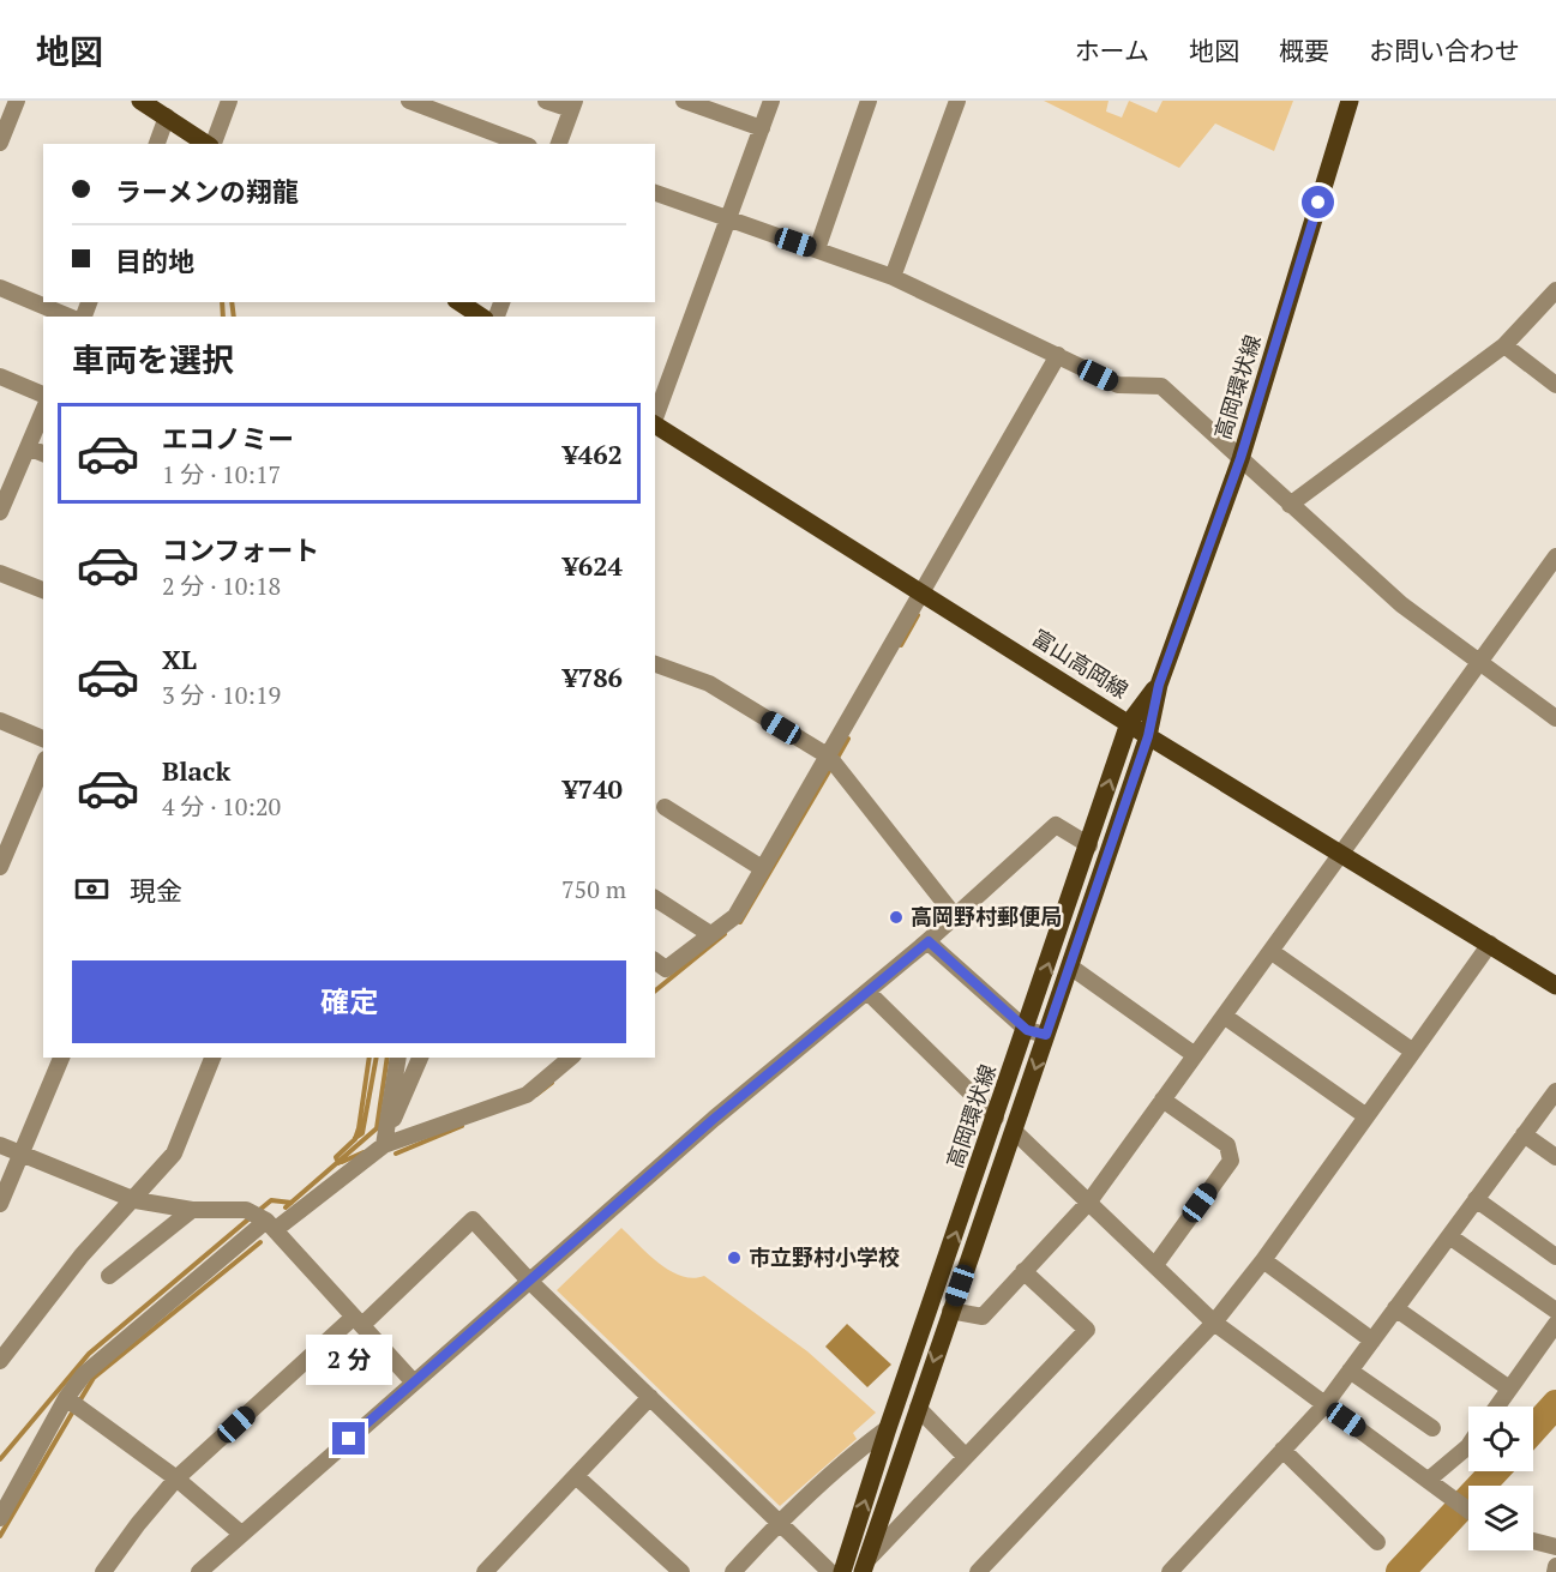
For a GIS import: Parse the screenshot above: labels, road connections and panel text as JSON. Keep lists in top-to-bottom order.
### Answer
{
  "streets": {
    "main road": ["高岡環状線", "富山高岡線"]
  },
  "crossings": [
    ["高岡環状線", "富山高岡線"]
  ],
  "places": ["高岡野村郵便局", "市立野村小学校"],
  "page": {
    "header": "地図",
    "nav": [
      "ホーム",
      "地図",
      "概要",
      "お問い合わせ"
    ],
    "banner": ["ラーメンの翔龍", "目的地"],
    "heading": "車両を選択",
    "list": [
      {
        "name": "エコノミー",
        "note": "1 分 · 10:17",
        "value": "¥462"
      },
      {
        "name": "コンフォート",
        "note": "2 分 · 10:18",
        "value": "¥624"
      },
      {
        "name": "XL",
        "note": "3 分 · 10:19",
        "value": "¥786"
      },
      {
        "name": "Black",
        "note": "4 分 · 10:20",
        "value": "¥740"
      }
    ],
    "pay": ["現金", "750 m"],
    "buttons": "確定",
    "bubble": "2 分"
  }
}
